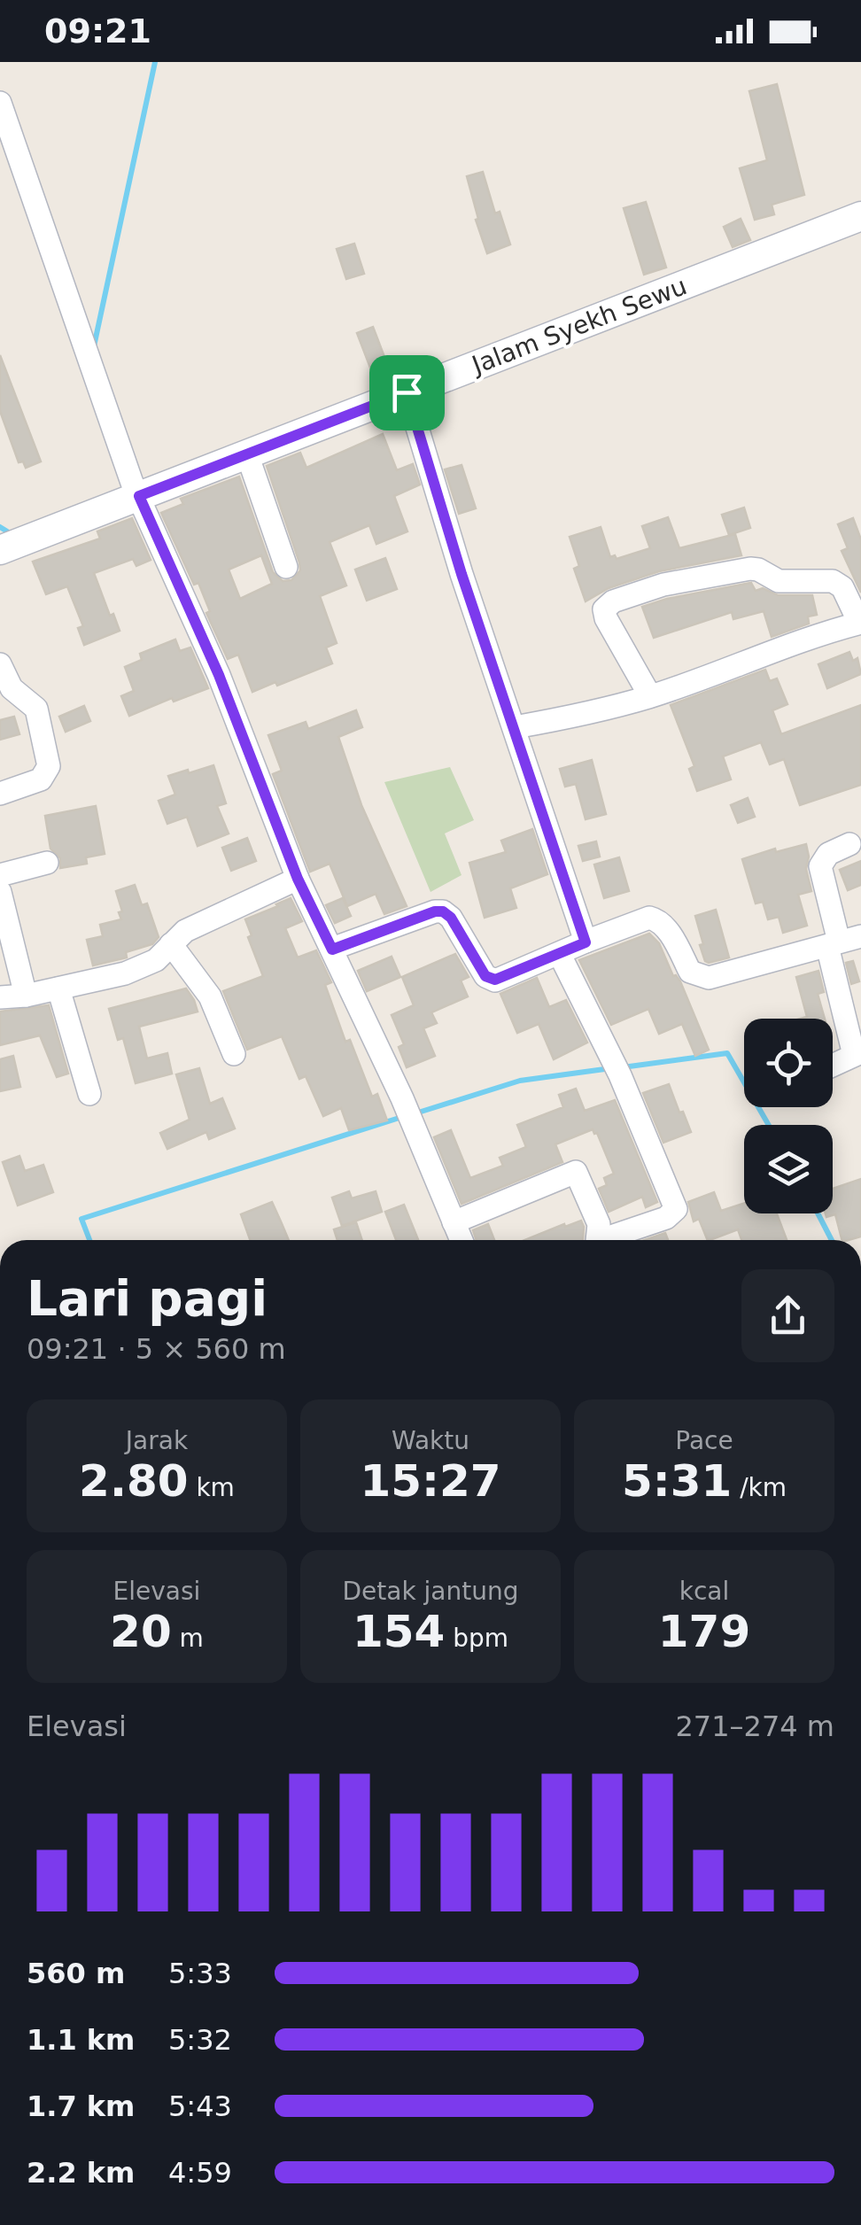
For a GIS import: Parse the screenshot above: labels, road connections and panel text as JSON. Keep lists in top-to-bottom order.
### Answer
{
  "streets": {
    "street": ["Jalam Syekh Sewu"]
  },
  "page": {
    "status": "09:21",
    "heading": ["Lari pagi", "09:21 · 5 × 560 m"],
    "stats": [
      ["Jarak", "2.80 km"],
      ["Waktu", "15:27"],
      ["Pace", "5:31 /km"],
      ["Elevasi", "20 m"],
      ["Detak jantung", "154 bpm"],
      ["kcal", "179"]
    ],
    "chart": ["Elevasi", "271–274 m"],
    "list": [
      {
        "name": "560 m",
        "note": "5:33"
      },
      {
        "name": "1.1 km",
        "note": "5:32"
      },
      {
        "name": "1.7 km",
        "note": "5:43"
      },
      {
        "name": "2.2 km",
        "note": "4:59"
      }
    ]
  }
}
